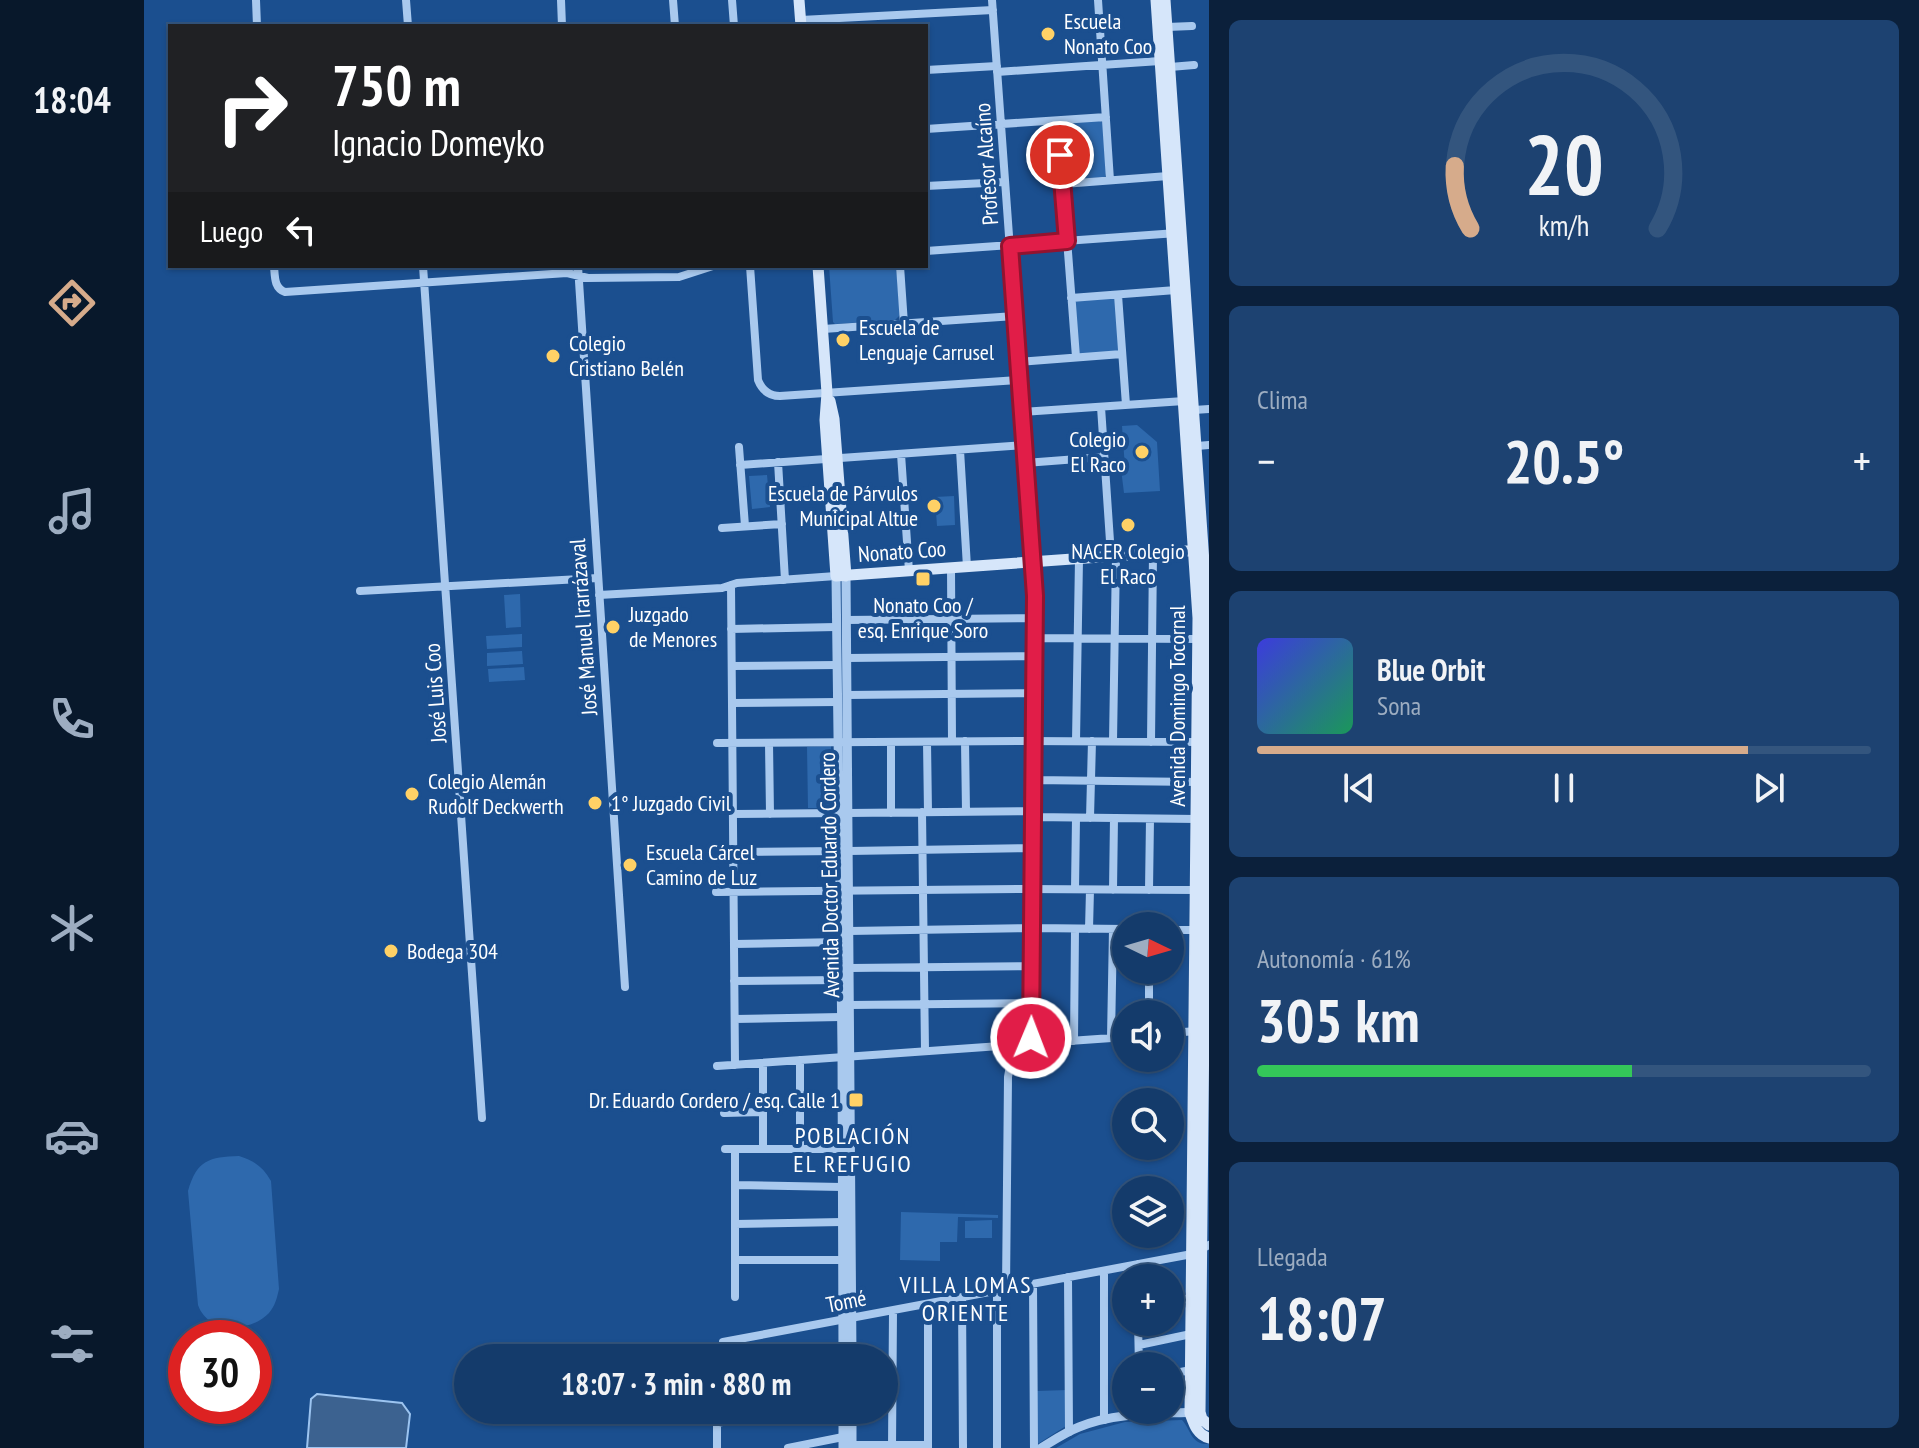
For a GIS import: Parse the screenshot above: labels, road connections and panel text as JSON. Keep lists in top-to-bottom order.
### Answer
{
  "streets": {
    "main road": ["Nonato Coo", "Avenida Domingo Tocornal", "Avenida Doctor Eduardo Cordero"],
    "street": [
      "Profesor Alcaíno",
      "José Manuel Irarrázaval",
      "José Luis Coo",
      "Tomé"
    ]
  },
  "crossings": [
    ["Profesor Alcaíno", "Nonato Coo"],
    ["Nonato Coo", "José Manuel Irarrázaval"],
    ["Nonato Coo", "Avenida Domingo Tocornal"],
    ["Nonato Coo", "Avenida Doctor Eduardo Cordero"],
    ["Avenida Domingo Tocornal", "Tomé"],
    ["Avenida Doctor Eduardo Cordero", "Tomé"]
  ],
  "districts": ["POBLACIÓN EL REFUGIO", "VILLA LOMAS ORIENTE"],
  "places": {
    "other": [
      "Escuela Nonato Coo",
      "Escuela de Lenguaje Carrusel",
      "Colegio Cristiano Belén",
      "Colegio El Raco",
      "Escuela de Párvulos Municipal Altue",
      "NACER Colegio El Raco",
      "Juzgado de Menores",
      "Colegio Alemán Rudolf Deckwerth",
      "1° Juzgado Civil",
      "Escuela Cárcel Camino de Luz",
      "Bodega 304"
    ],
    "transit": ["Nonato Coo / esq. Enrique Soro", "Dr. Eduardo Cordero / esq. Calle 1"]
  },
  "north": "right",
  "page": {
    "tabs": "18:04",
    "turn": ["750 m", "Ignacio Domeyko"],
    "then": "Luego",
    "tile": [
      "Clima",
      ["Autonomía · 61%", "305 km"],
      ["Llegada", "18:07"]
    ],
    "heat": ["−", "20.5°", "+"],
    "song": ["Blue Orbit", "Sona"],
    "map_buttons": ["+", "−"],
    "limit": "30",
    "trip": "18:07 · 3 min · 880 m",
    "gauge": ["20", "km/h"]
  }
}
